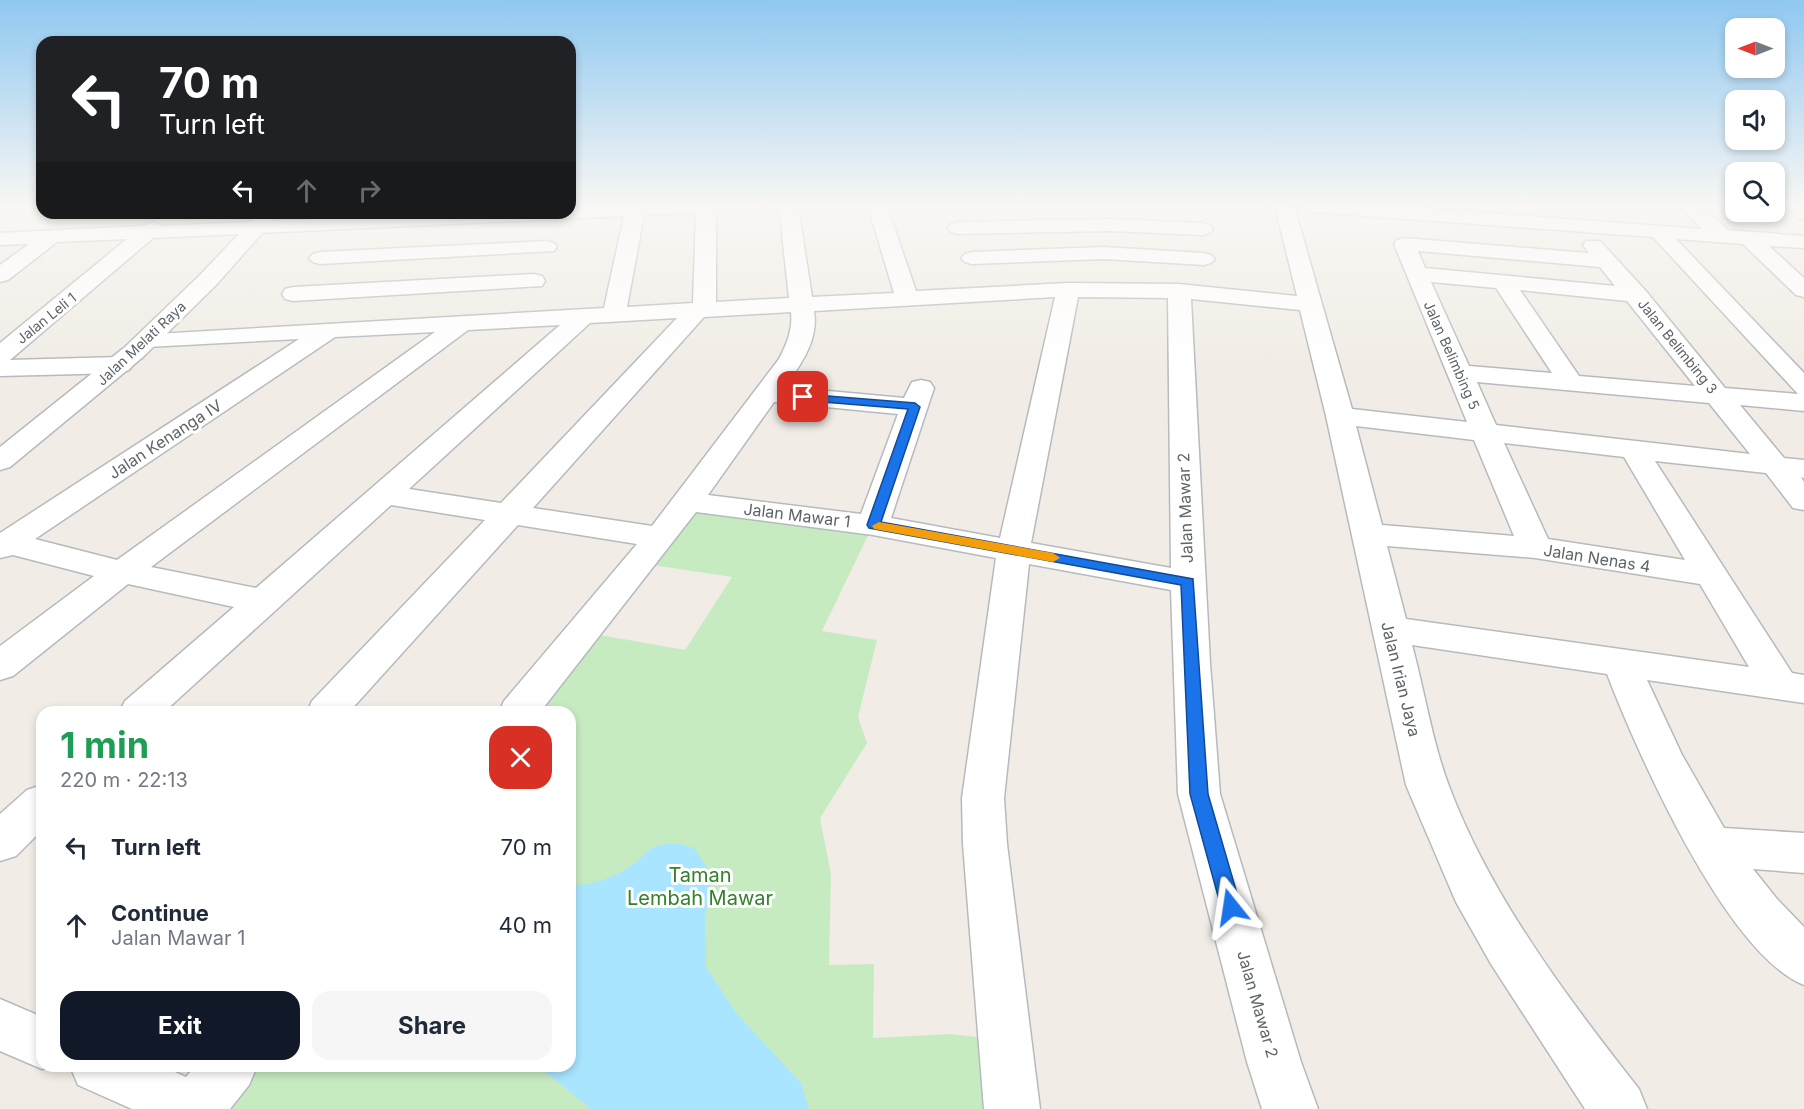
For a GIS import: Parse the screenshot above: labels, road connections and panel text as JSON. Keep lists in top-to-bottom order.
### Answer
{
  "streets": {
    "street": [
      "Jalan Leli 1",
      "Jalan Melati Raya",
      "Jalan Belimbing 3",
      "Jalan Belimbing 5",
      "Jalan Kenanga IV",
      "Jalan Mawar 2",
      "Jalan Mawar 1",
      "Jalan Nenas 4",
      "Jalan Irian Jaya"
    ]
  },
  "crossings": [
    ["Jalan Belimbing 3", "Jalan Belimbing 5"],
    ["Jalan Belimbing 5", "Jalan Nenas 4"],
    ["Jalan Mawar 2", "Jalan Mawar 1"]
  ],
  "parks": ["Taman Lembah Mawar"],
  "north": "left",
  "page": {
    "turn": ["70 m", "Turn left"],
    "heading": ["1 min", "220 m · 22:13"],
    "list": [
      {
        "name": "Turn left",
        "value": "70 m"
      },
      {
        "name": "Continue",
        "note": "Jalan Mawar 1",
        "value": "40 m"
      }
    ],
    "buttons": ["Exit", "Share"]
  }
}
